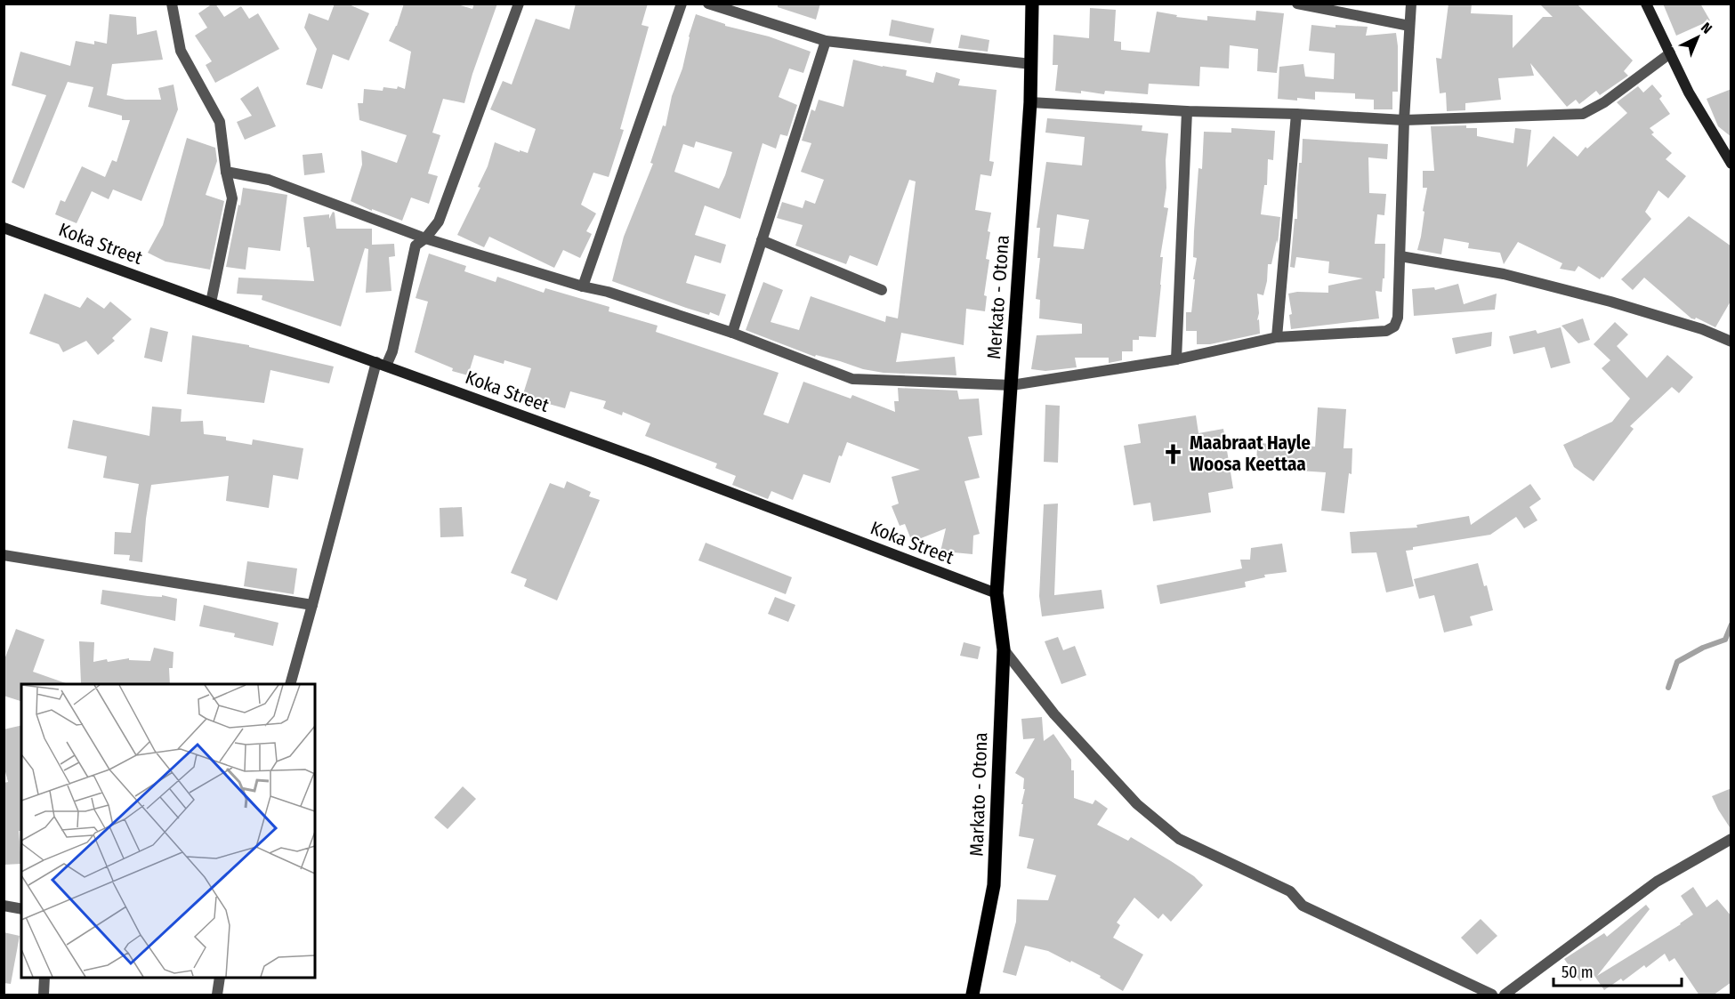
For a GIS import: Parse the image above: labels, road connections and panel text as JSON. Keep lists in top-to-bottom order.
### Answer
{
  "streets": {
    "main road": ["Koka Street", "Merkato - Otona", "Markato - Otona"]
  },
  "crossings": [
    ["Koka Street", "Merkato - Otona"],
    ["Koka Street", "Markato - Otona"],
    ["Merkato - Otona", "Markato - Otona"]
  ],
  "places": {
    "church": ["Maabraat Hayle Woosa Keettaa"]
  },
  "scale_bar": "50 m",
  "north": "top right"
}
